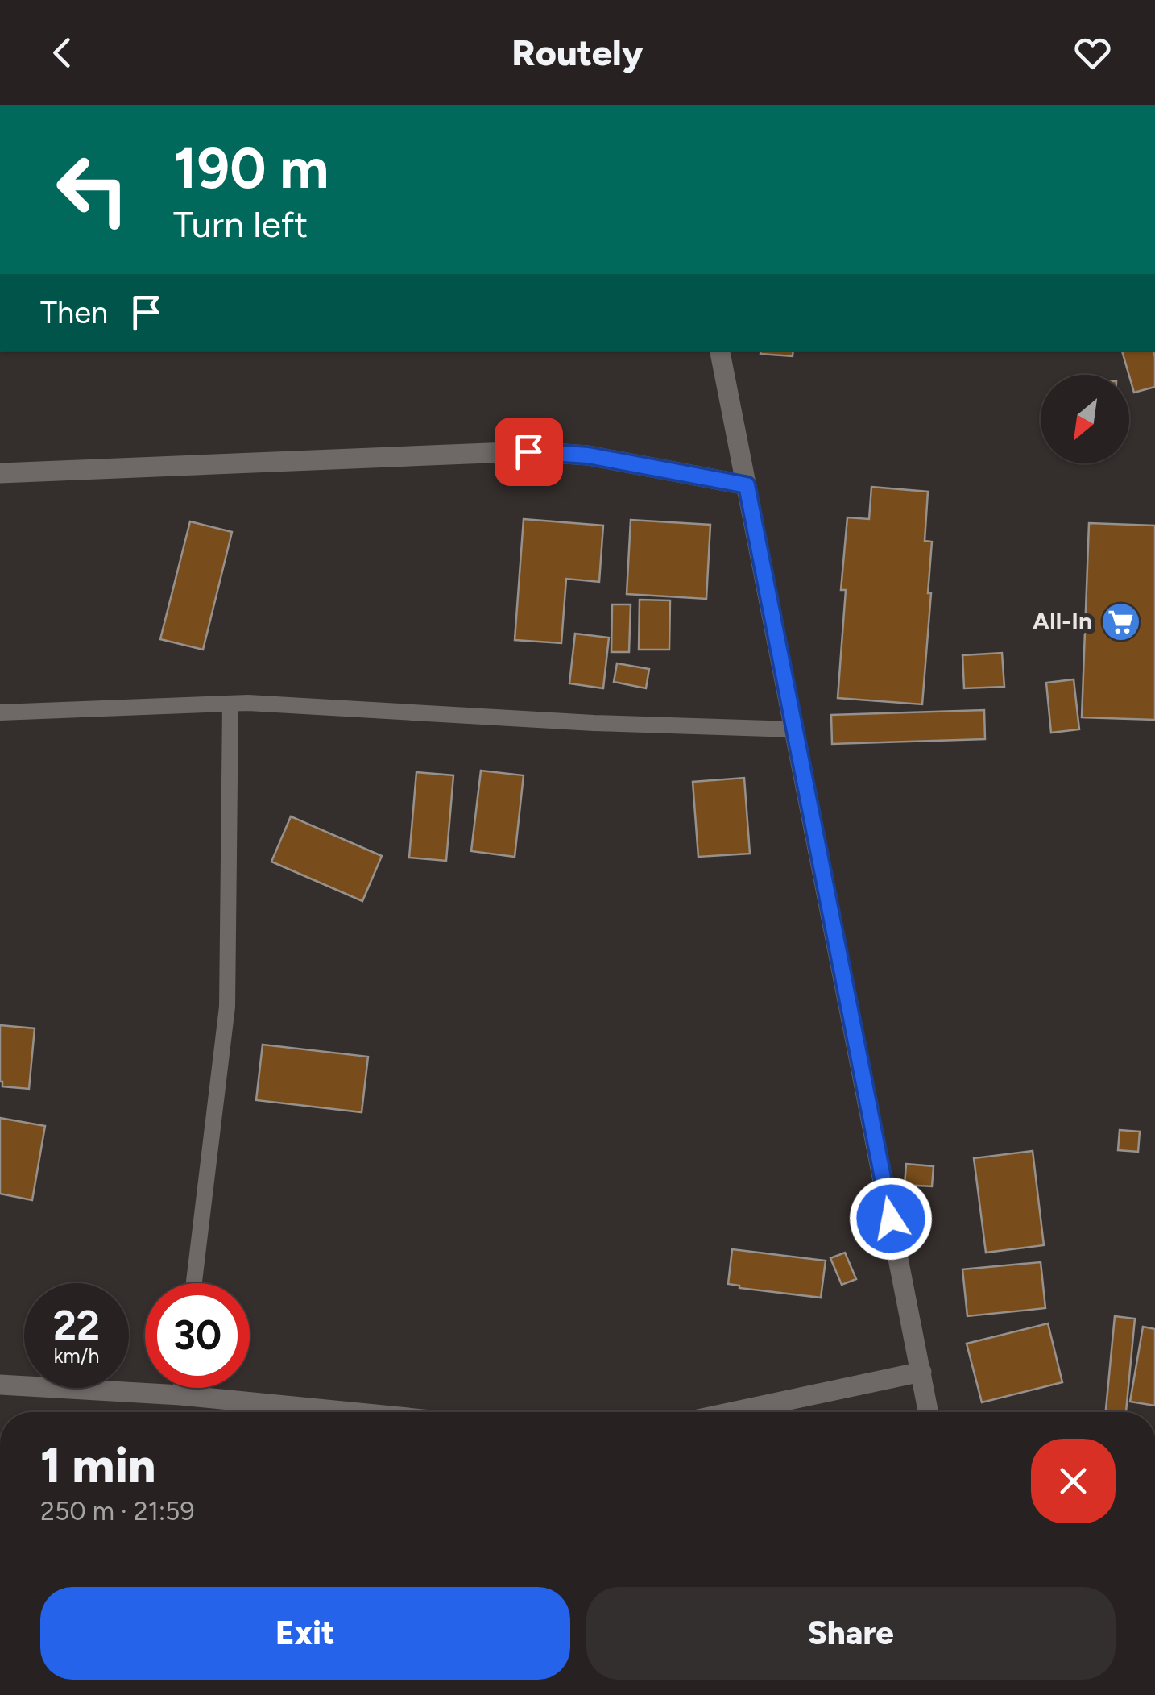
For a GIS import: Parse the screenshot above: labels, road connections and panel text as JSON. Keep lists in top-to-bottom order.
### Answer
{
  "places": {
    "supermarket": ["All-In"]
  },
  "north": "bottom left",
  "page": {
    "header": "Routely",
    "turn": ["190 m", "Turn left"],
    "then": "Then",
    "speed": "22 km/h",
    "limit": "30",
    "heading": ["1 min", "250 m · 21:59"],
    "buttons": ["Exit", "Share"]
  }
}
